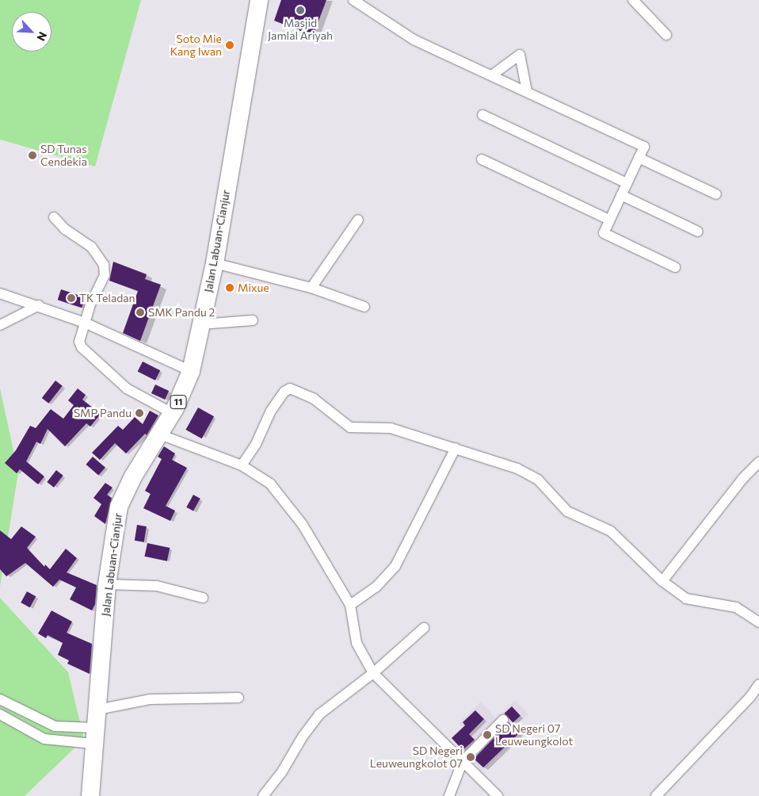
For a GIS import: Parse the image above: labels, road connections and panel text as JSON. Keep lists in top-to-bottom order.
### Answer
{
  "streets": {
    "highway": ["Jalan Labuan-Cianjur", "11"]
  },
  "places": [
    "Masjid Jamlal Ariyah",
    "Soto Mie Kang Iwan",
    "SD Tunas Cendekia",
    "Mixue",
    "TK Teladan",
    "SMK Pandu 2",
    "SMP Pandu",
    "SD Negeri 07 Leuweungkolot",
    "SD Negeri Leuweungkolot 07"
  ],
  "north": "bottom right"
}
